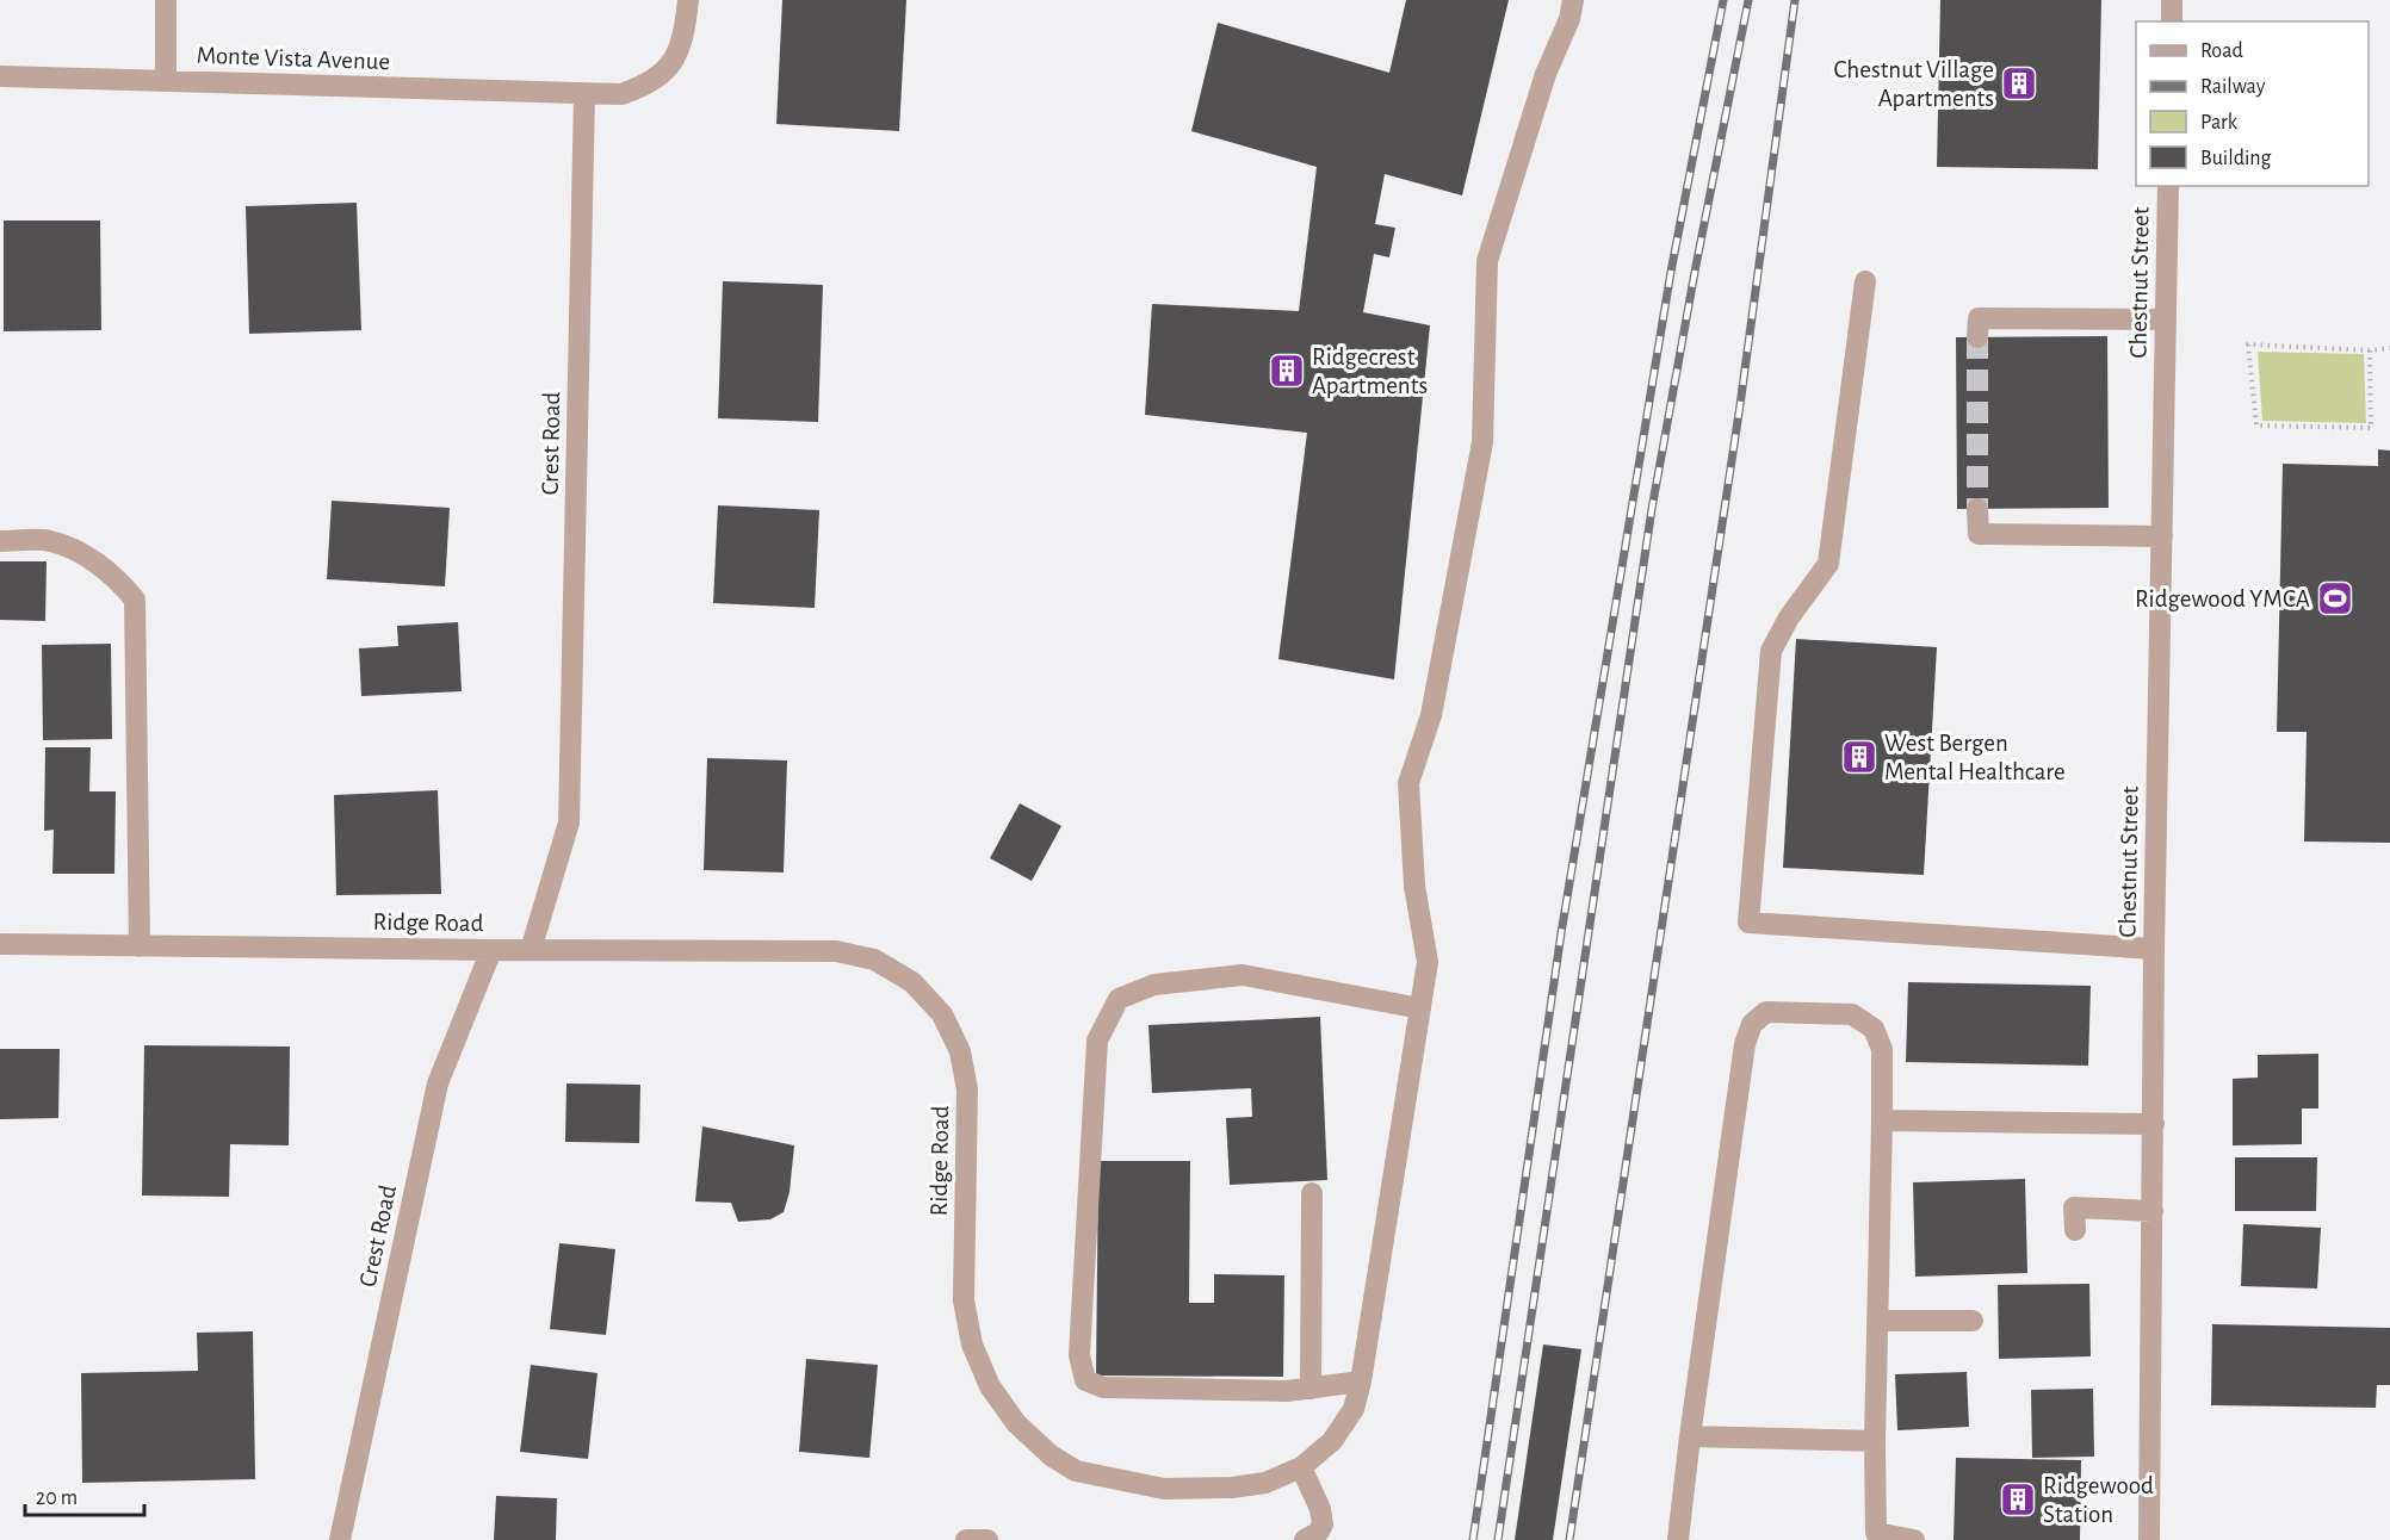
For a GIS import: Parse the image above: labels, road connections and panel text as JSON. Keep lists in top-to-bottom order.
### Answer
{
  "streets": {
    "street": [
      "Monte Vista Avenue",
      "Chestnut Street",
      "Crest Road",
      "Ridge Road"
    ]
  },
  "crossings": [
    ["Monte Vista Avenue", "Crest Road"],
    ["Crest Road", "Ridge Road"]
  ],
  "places": {
    "building": [
      "Chestnut Village Apartments",
      "Ridgecrest Apartments",
      "West Bergen Mental Healthcare",
      "Ridgewood Station"
    ],
    "sports": ["Ridgewood YMCA"]
  },
  "legend": [
    "Road",
    "Railway",
    "Park",
    "Building"
  ],
  "scale_bar": "20 m"
}
